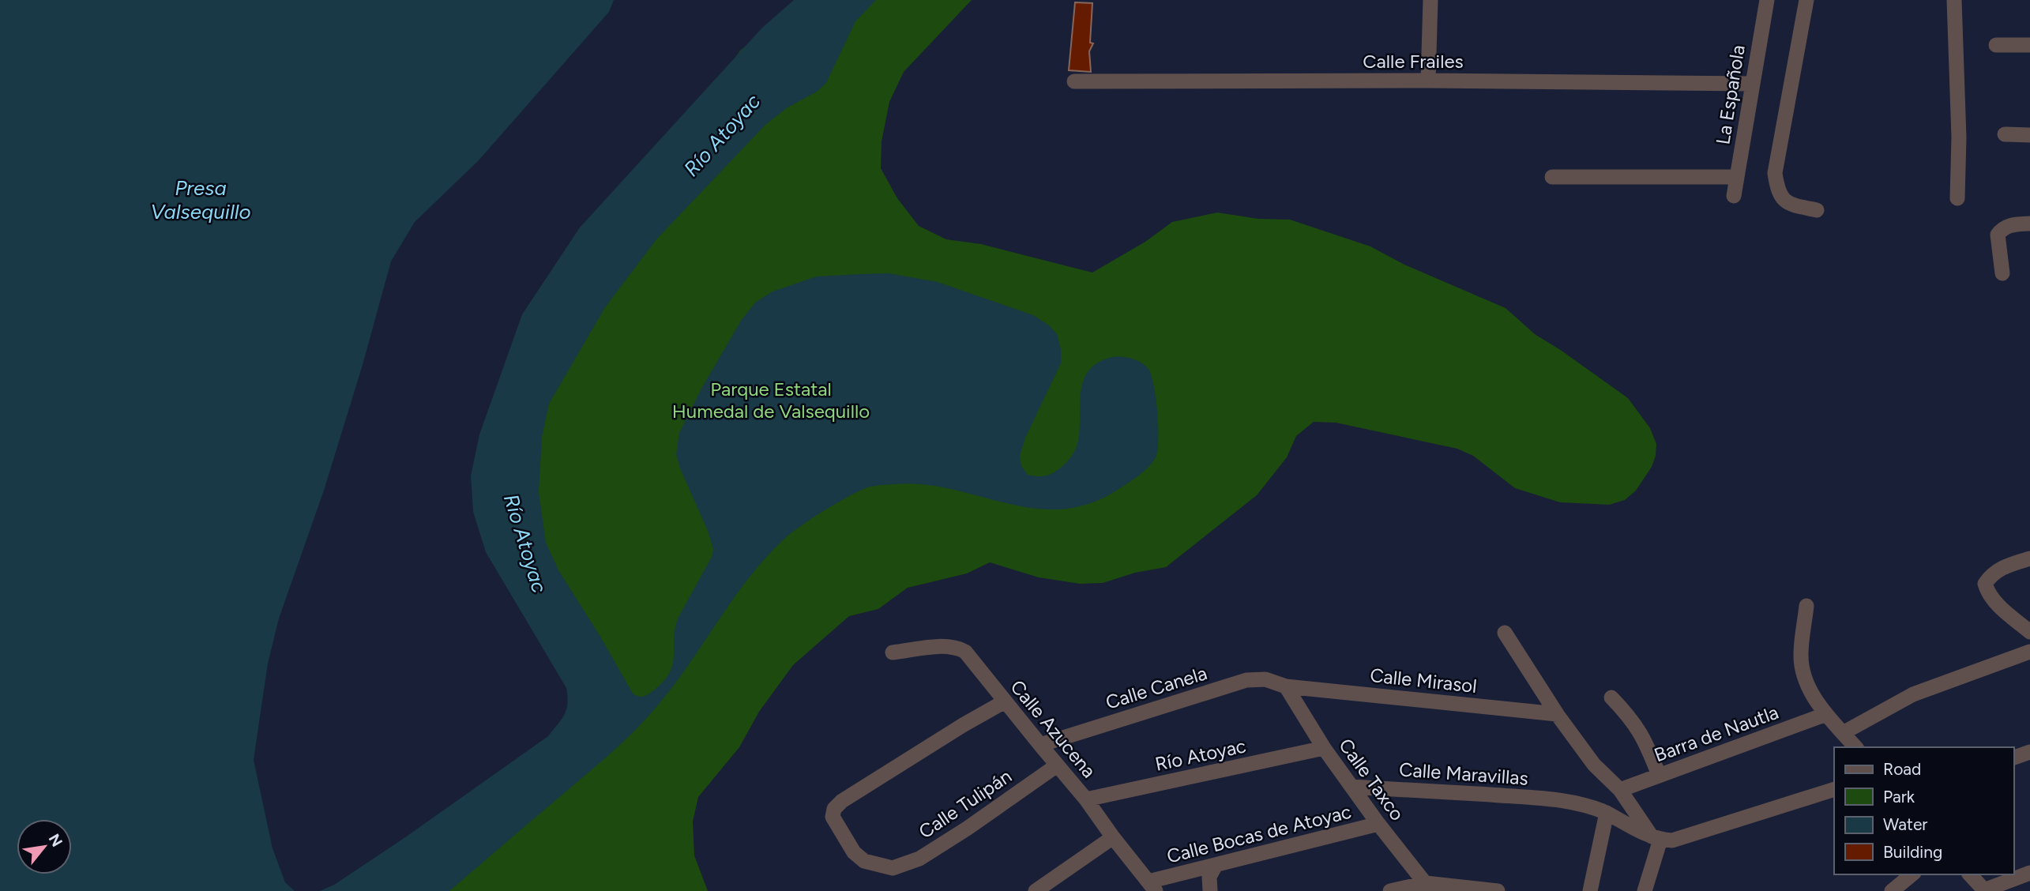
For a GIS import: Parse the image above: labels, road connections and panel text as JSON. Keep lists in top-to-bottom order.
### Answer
{
  "streets": {
    "street": [
      "Calle Frailes",
      "La Española",
      "Calle Mirasol",
      "Calle Canela",
      "Calle Azucena",
      "Barra de Nautla",
      "Río Atoyac",
      "Calle Maravillas",
      "Calle Taxco",
      "Calle Tulipán",
      "Calle Bocas de Atoyac"
    ]
  },
  "crossings": [
    ["Calle Frailes", "La Española"],
    ["Calle Mirasol", "Calle Canela"],
    ["Calle Mirasol", "Calle Taxco"],
    ["Calle Canela", "Calle Azucena"],
    ["Calle Canela", "Calle Taxco"],
    ["Calle Azucena", "Río Atoyac"],
    ["Calle Azucena", "Calle Tulipán"],
    ["Calle Azucena", "Calle Bocas de Atoyac"],
    ["Río Atoyac", "Calle Taxco"],
    ["Calle Maravillas", "Calle Taxco"],
    ["Calle Taxco", "Calle Bocas de Atoyac"]
  ],
  "water": ["Río Atoyac", "Presa Valsequillo"],
  "parks": ["Parque Estatal Humedal de Valsequillo"],
  "legend": [
    "Road",
    "Park",
    "Water",
    "Building"
  ],
  "north": "top right"
}
